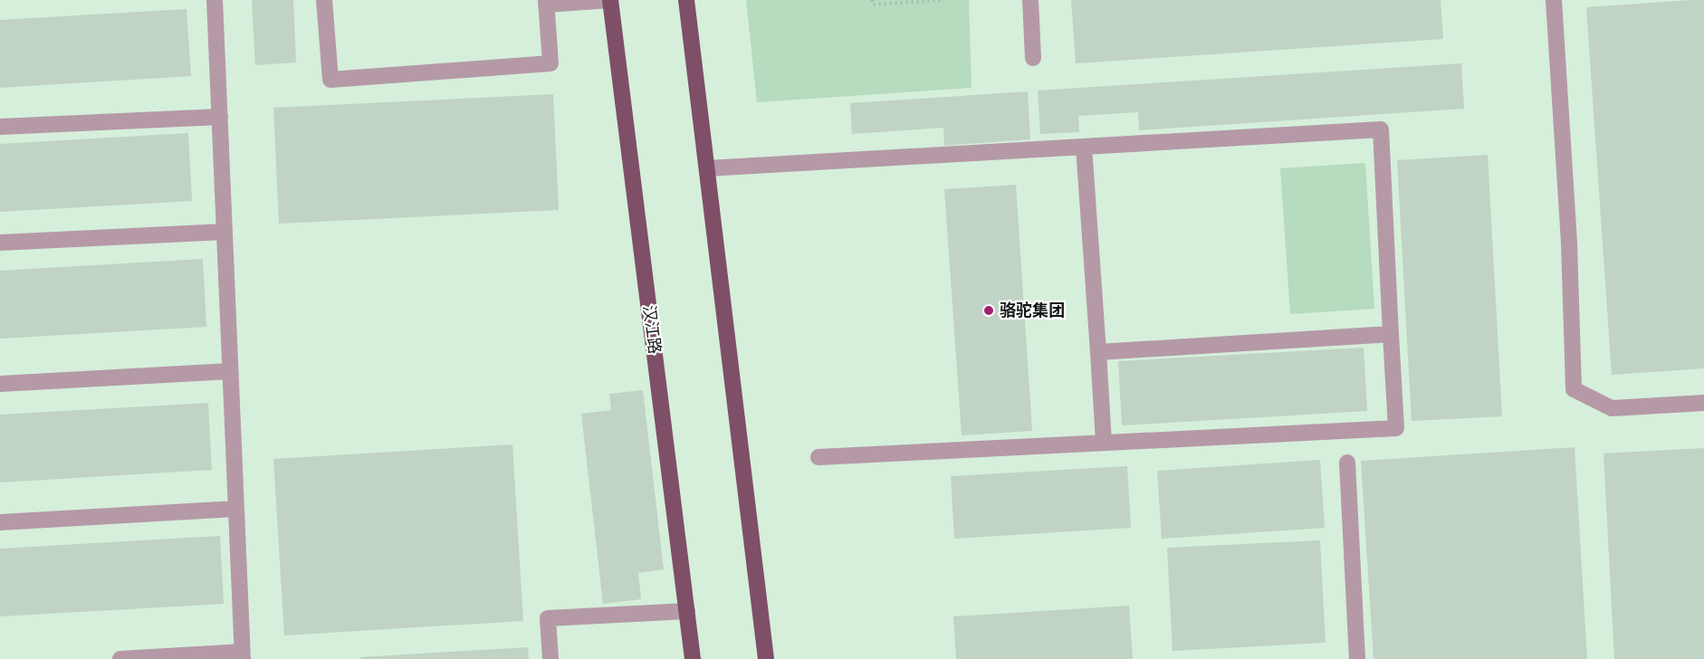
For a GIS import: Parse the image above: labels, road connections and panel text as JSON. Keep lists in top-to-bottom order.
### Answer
{
  "streets": {
    "main road": ["汉江路"]
  },
  "places": ["骆驼集团"]
}
